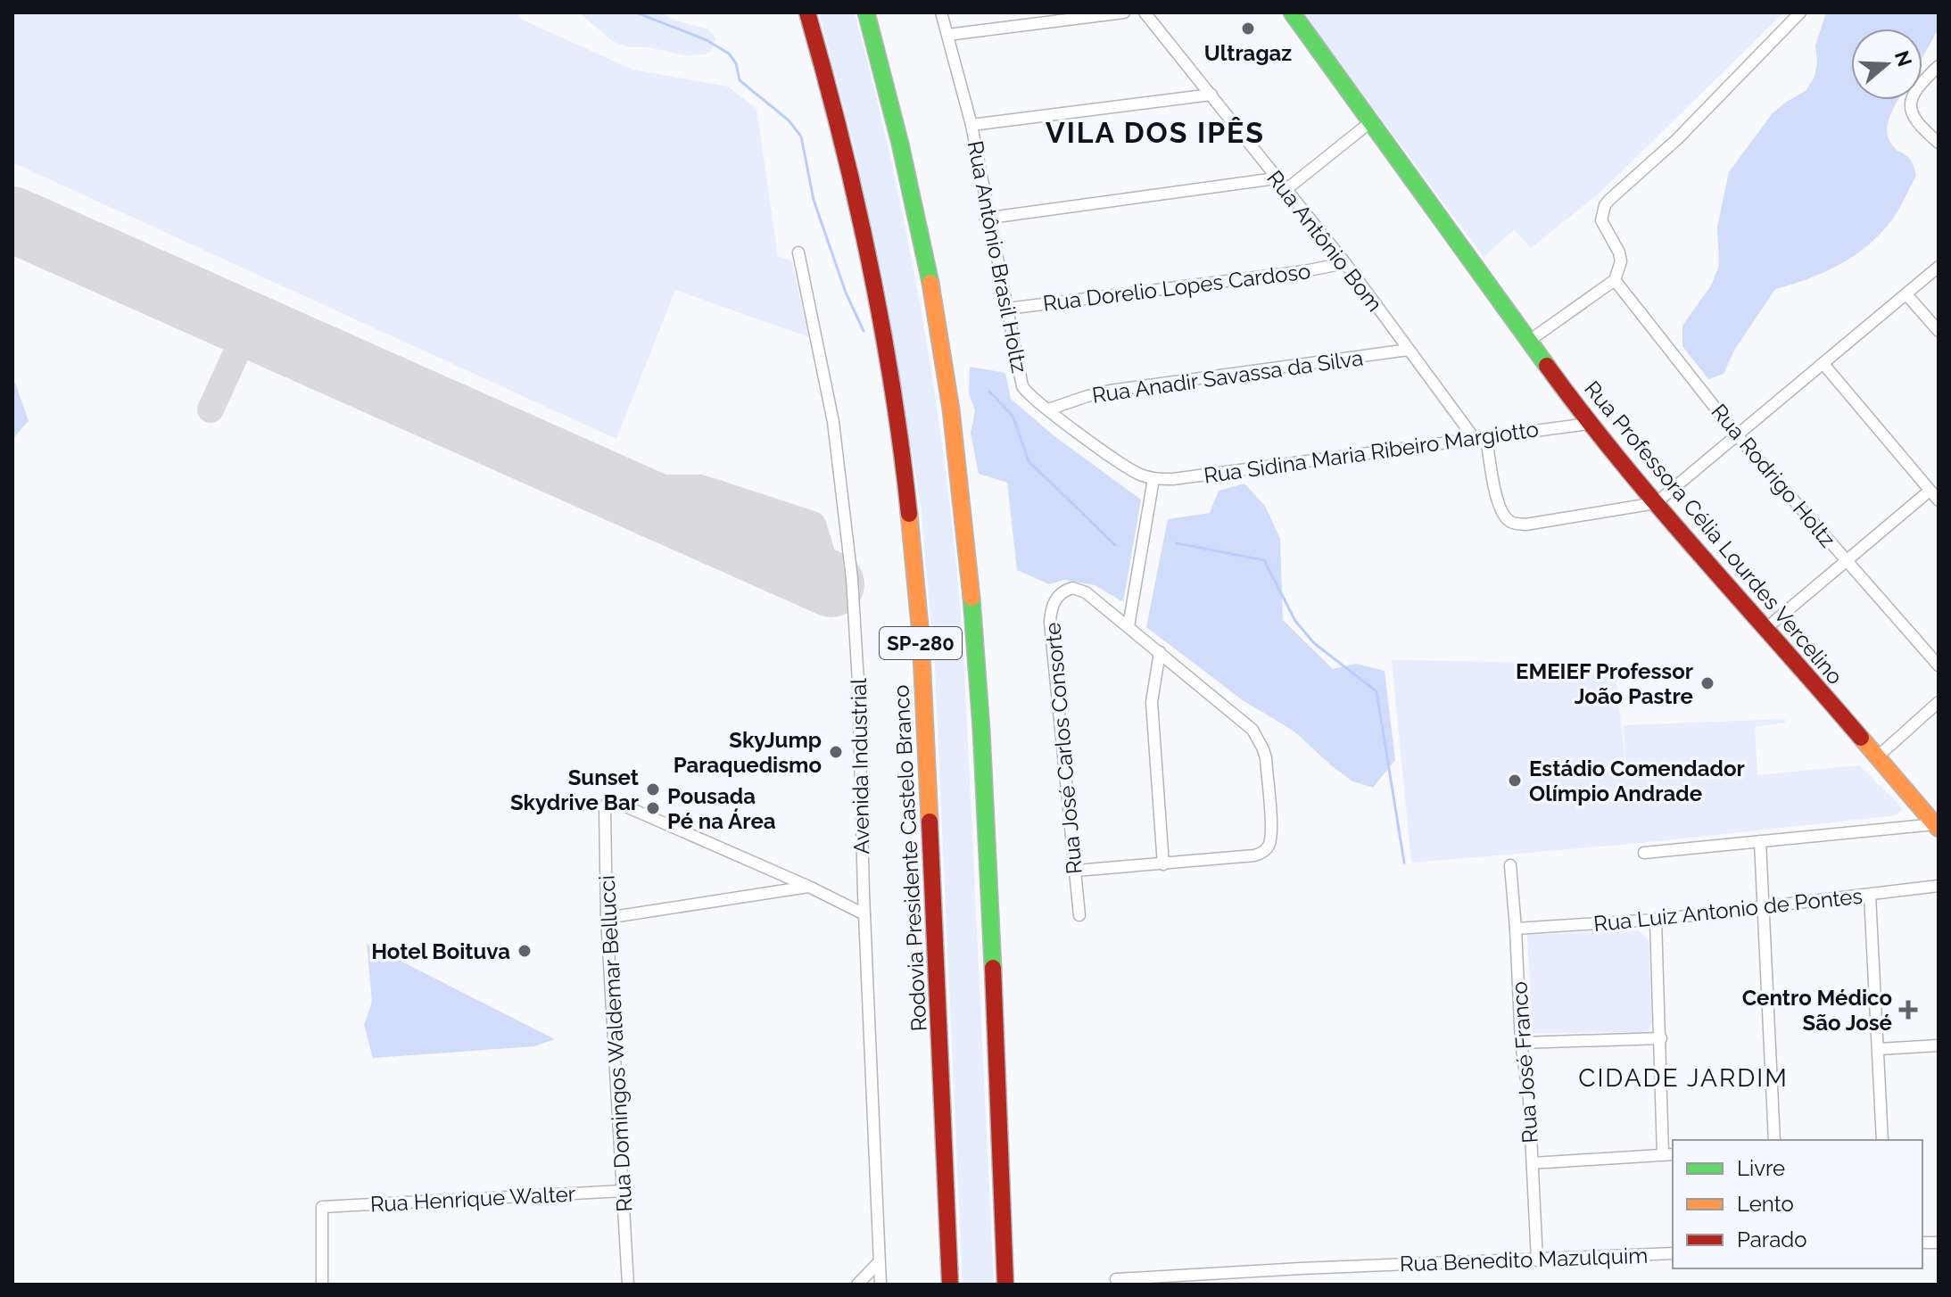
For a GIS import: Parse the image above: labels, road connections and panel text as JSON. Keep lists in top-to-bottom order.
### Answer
{
  "streets": {
    "main road": ["Rua Professora Célia Lourdes Vercelino", "SP-280", "Rodovia Presidente Castelo Branco"],
    "street": [
      "Rua Antônio Bom",
      "Rua Antônio Brasil Holtz",
      "Rua Dorelio Lopes Cardoso",
      "Rua Anadir Savassa da Silva",
      "Rua Sidina Maria Ribeiro Margiotto",
      "Rua Rodrigo Holtz",
      "Rua José Carlos Consorte",
      "Avenida Industrial",
      "Rua Luiz Antonio de Pontes",
      "Rua Domingos Waldemar Bellucci",
      "Rua José Franco",
      "Rua Henrique Walter",
      "Rua Benedito Mazulquim"
    ]
  },
  "crossings": [
    ["Rua Antônio Bom", "Rua Dorelio Lopes Cardoso"],
    ["Rua Antônio Bom", "Rua Anadir Savassa da Silva"],
    ["Rua Antônio Bom", "Rua Sidina Maria Ribeiro Margiotto"],
    ["Rua Antônio Brasil Holtz", "Rua Dorelio Lopes Cardoso"],
    ["Rua Antônio Brasil Holtz", "Rua Anadir Savassa da Silva"],
    ["Rua Antônio Brasil Holtz", "Rua Sidina Maria Ribeiro Margiotto"],
    ["Rua Sidina Maria Ribeiro Margiotto", "Rua Professora Célia Lourdes Vercelino"],
    ["Rua Luiz Antonio de Pontes", "Rua José Franco"],
    ["Rua Domingos Waldemar Bellucci", "Rua Henrique Walter"],
    ["Rua José Franco", "Rua Benedito Mazulquim"]
  ],
  "districts": ["VILA DOS IPÊS", "CIDADE JARDIM"],
  "places": {
    "other": [
      "Ultragaz",
      "EMEIEF Professor João Pastre",
      "SkyJump Paraquedismo",
      "Estádio Comendador Olímpio Andrade",
      "Sunset Skydrive Bar",
      "Pousada Pé na Área",
      "Hotel Boituva"
    ],
    "health": ["Centro Médico São José"]
  },
  "legend": ["Livre", "Lento", "Parado"],
  "north": "right"
}
